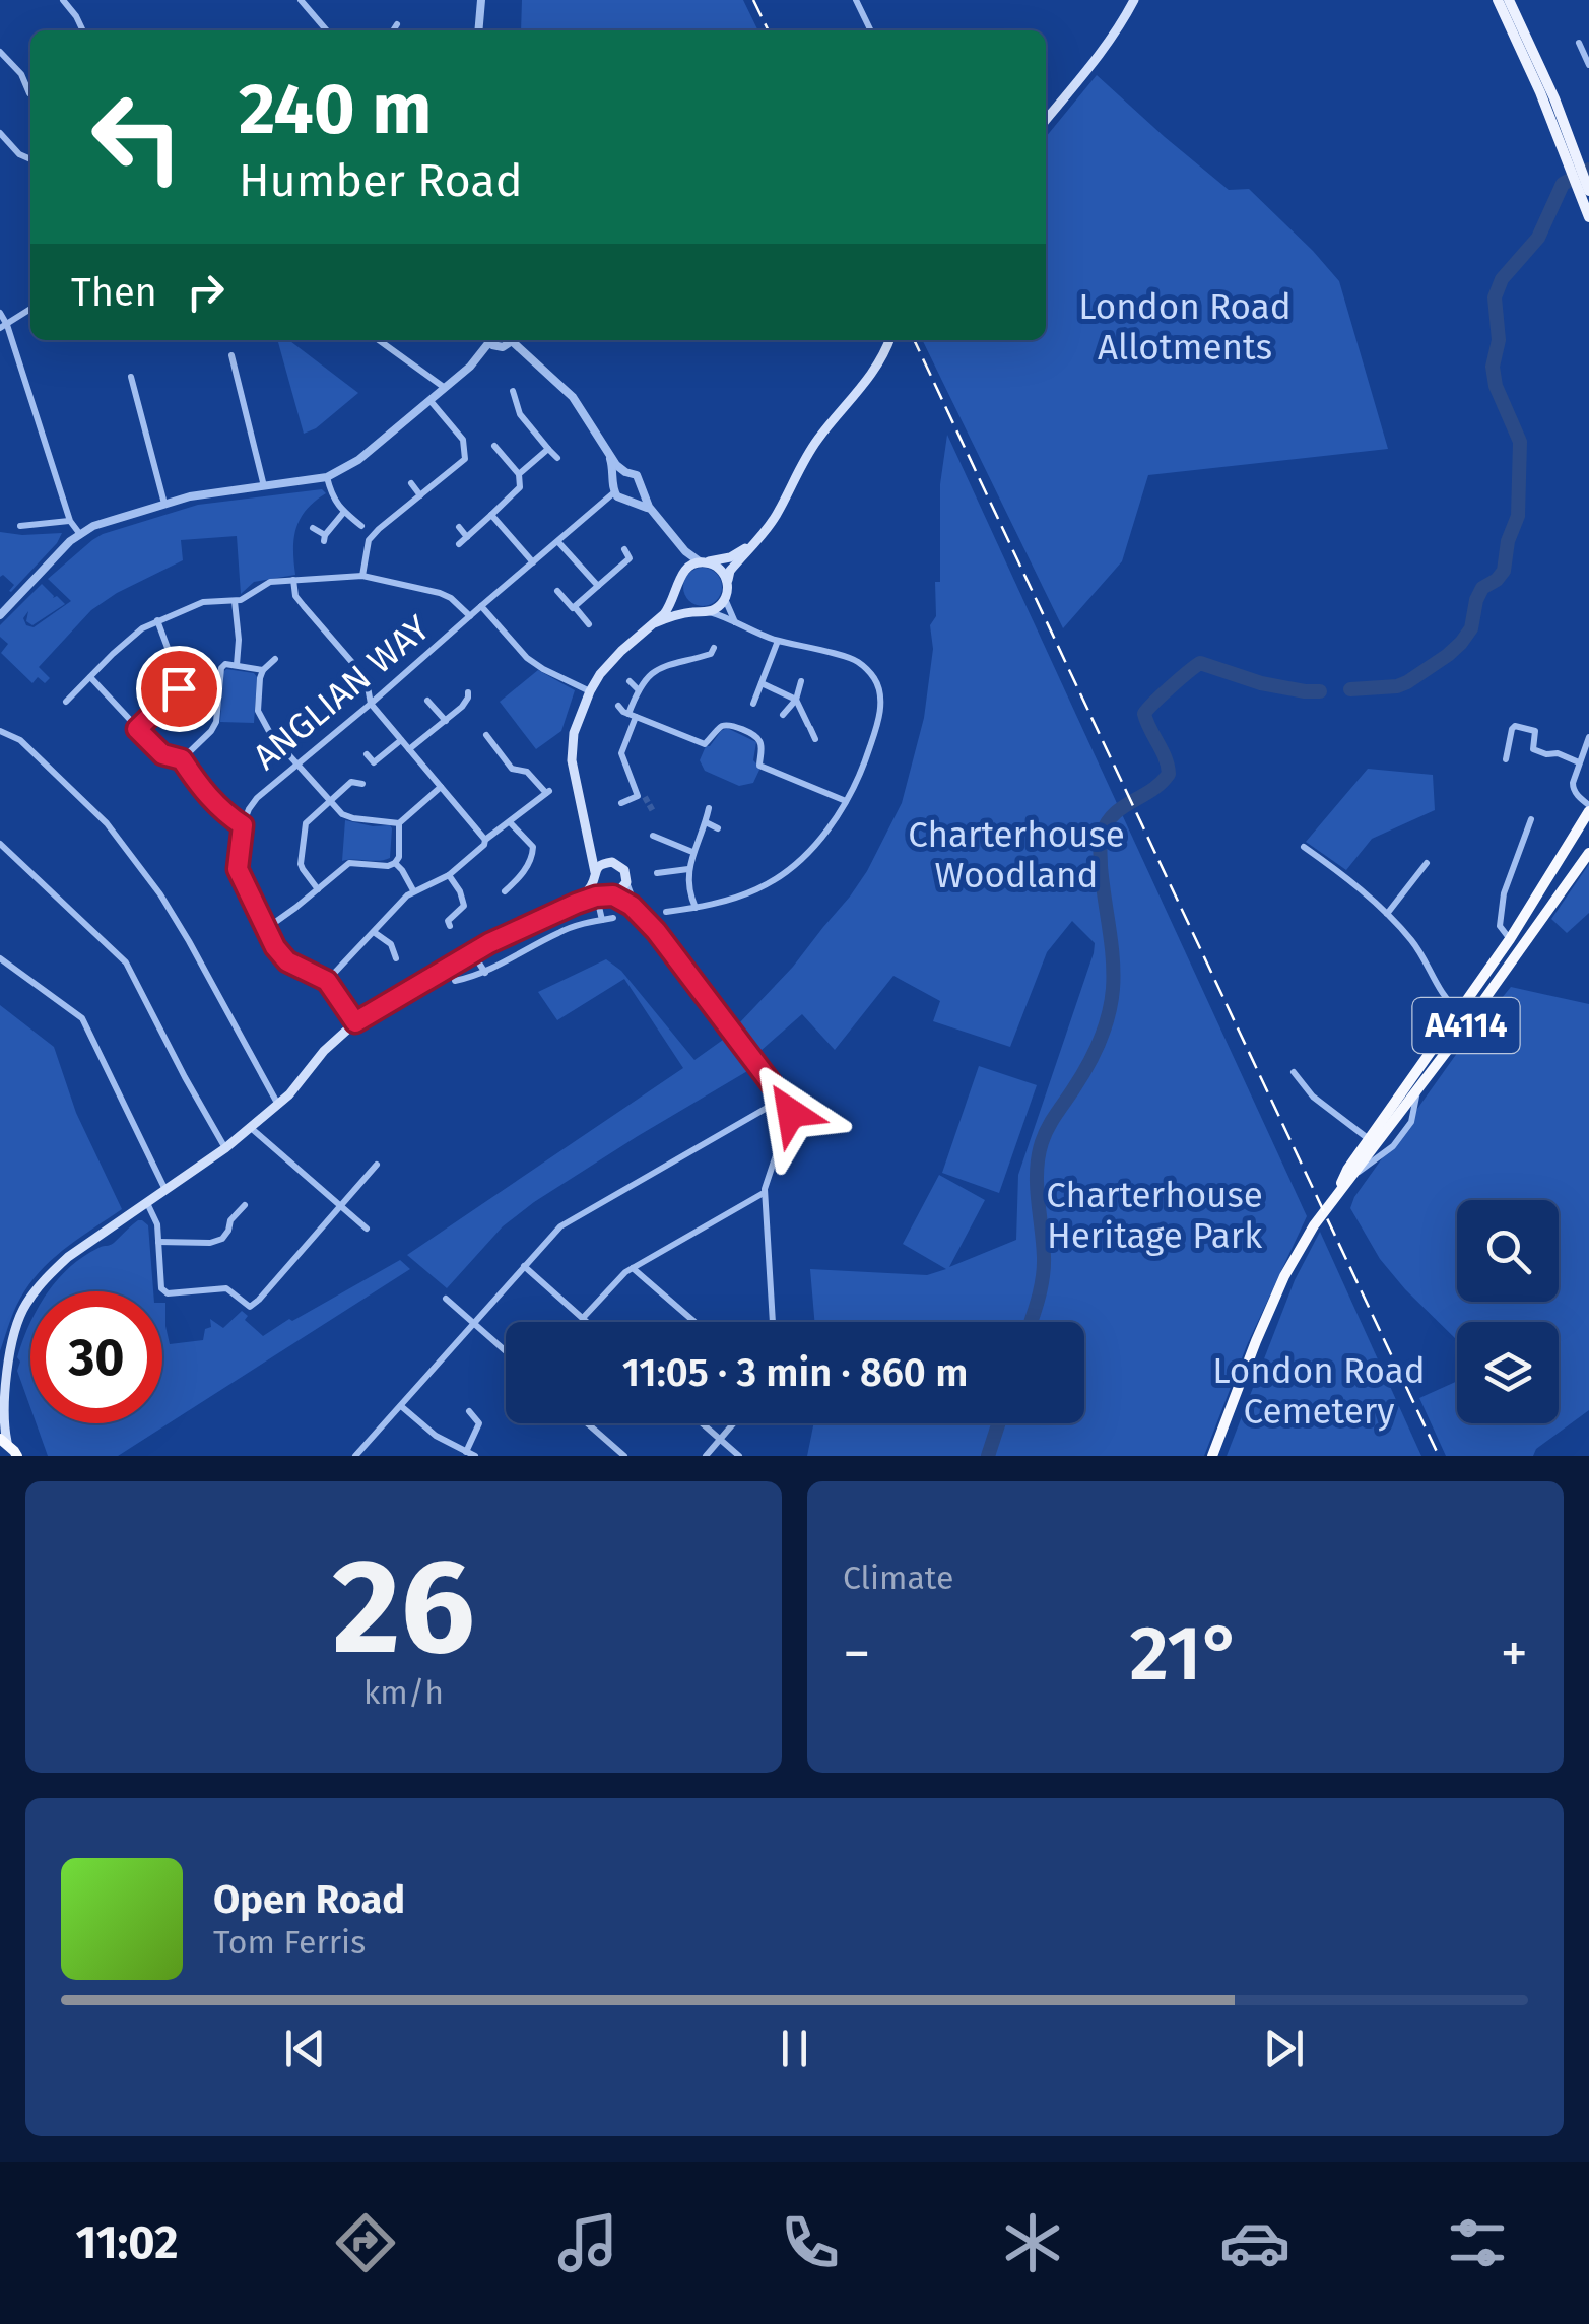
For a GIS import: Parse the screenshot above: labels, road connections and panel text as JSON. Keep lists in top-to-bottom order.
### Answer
{
  "streets": {
    "highway": ["A4114"],
    "street": ["ANGLIAN WAY"]
  },
  "parks": [
    "London Road Allotments",
    "Charterhouse Woodland",
    "Charterhouse Heritage Park",
    "London Road Cemetery"
  ],
  "page": {
    "turn": ["240 m", "Humber Road"],
    "then": "Then",
    "limit": "30",
    "trip": "11:05 · 3 min · 860 m",
    "tile": [
      ["26", "km/h"],
      "Climate"
    ],
    "heat": ["−", "21°", "+"],
    "song": ["Open Road", "Tom Ferris"],
    "tabs": "11:02"
  }
}
